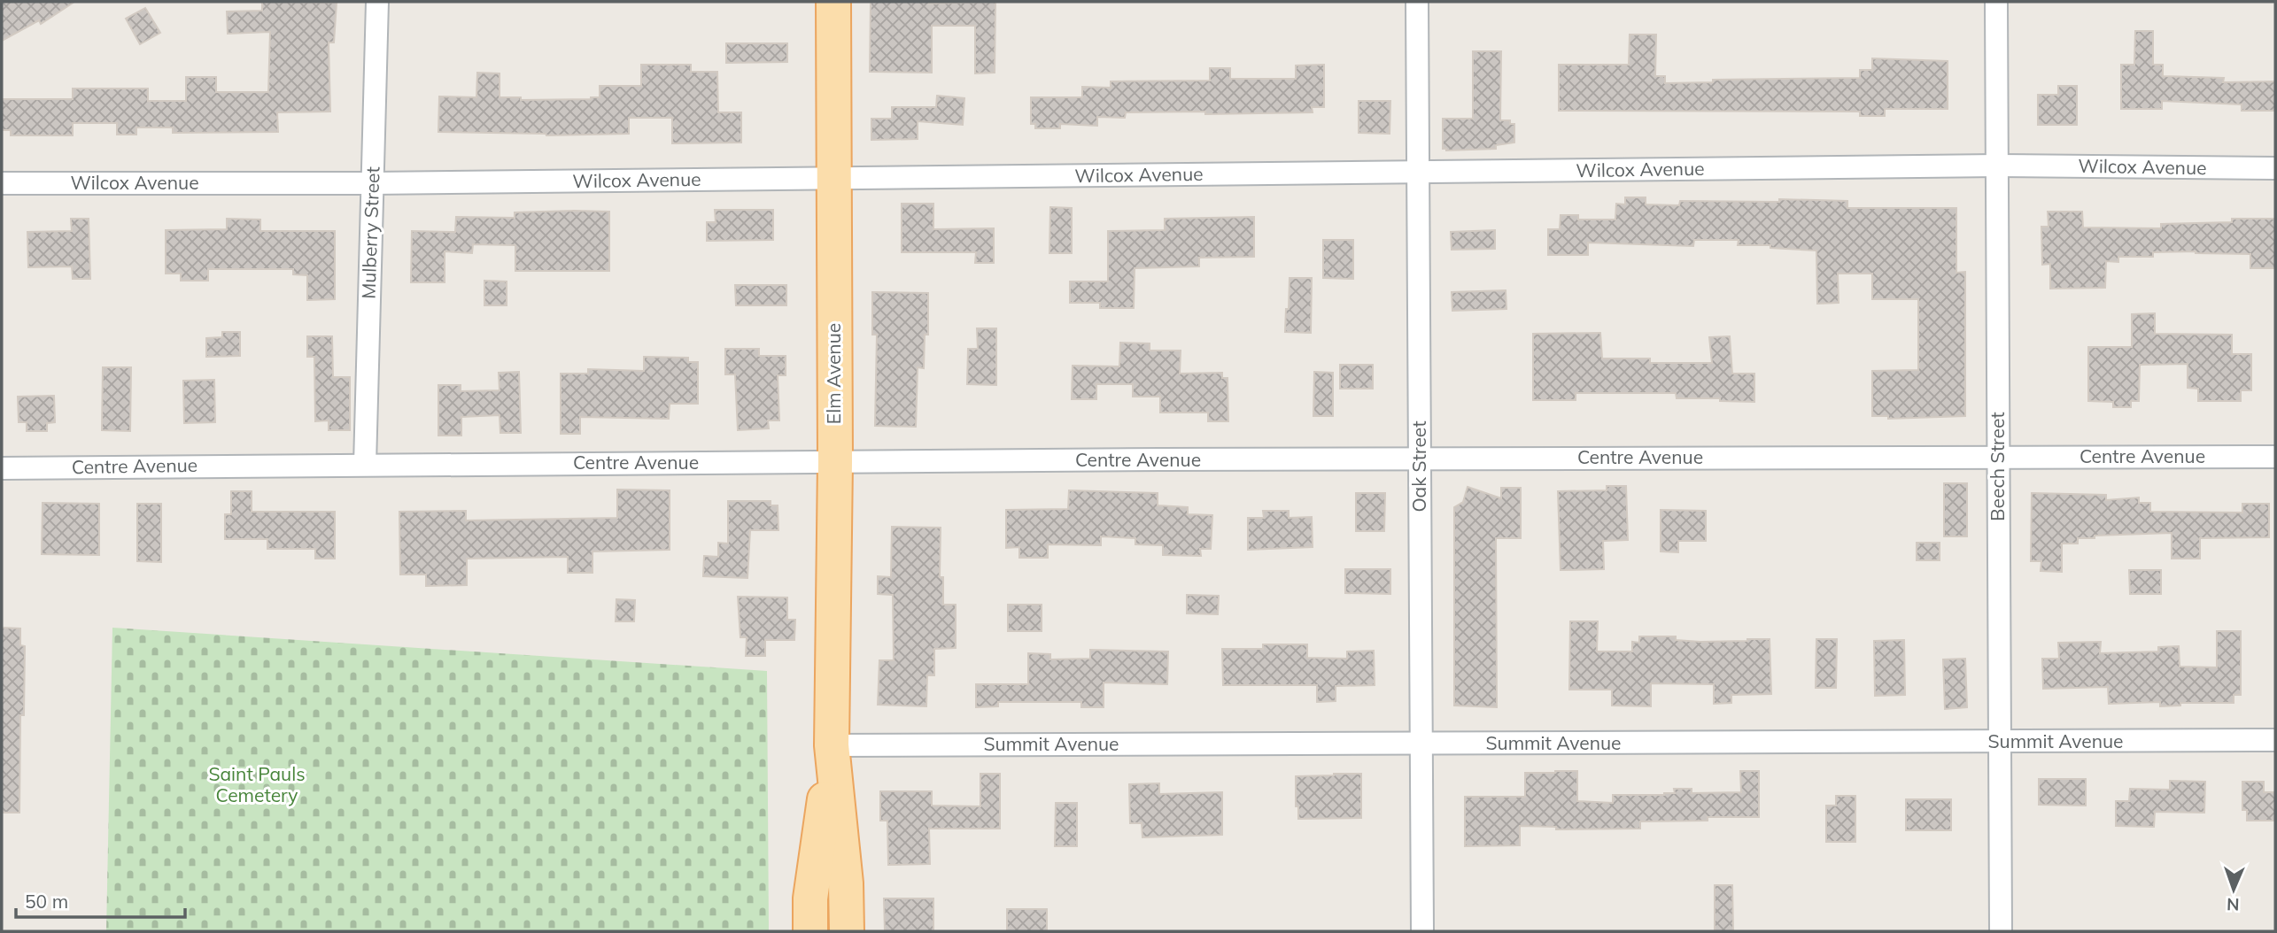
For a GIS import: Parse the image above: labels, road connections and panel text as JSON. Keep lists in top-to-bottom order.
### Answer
{
  "streets": {
    "main road": ["Elm Avenue"],
    "street": [
      "Wilcox Avenue",
      "Mulberry Street",
      "Centre Avenue",
      "Oak Street",
      "Beech Street",
      "Summit Avenue"
    ]
  },
  "crossings": [
    ["Wilcox Avenue", "Mulberry Street"],
    ["Wilcox Avenue", "Elm Avenue"],
    ["Wilcox Avenue", "Oak Street"],
    ["Wilcox Avenue", "Beech Street"],
    ["Mulberry Street", "Centre Avenue"],
    ["Elm Avenue", "Centre Avenue"],
    ["Elm Avenue", "Summit Avenue"],
    ["Centre Avenue", "Oak Street"],
    ["Centre Avenue", "Beech Street"],
    ["Oak Street", "Summit Avenue"],
    ["Beech Street", "Summit Avenue"]
  ],
  "parks": ["Saint Pauls Cemetery"],
  "scale_bar": "50 m",
  "north": "bottom"
}
